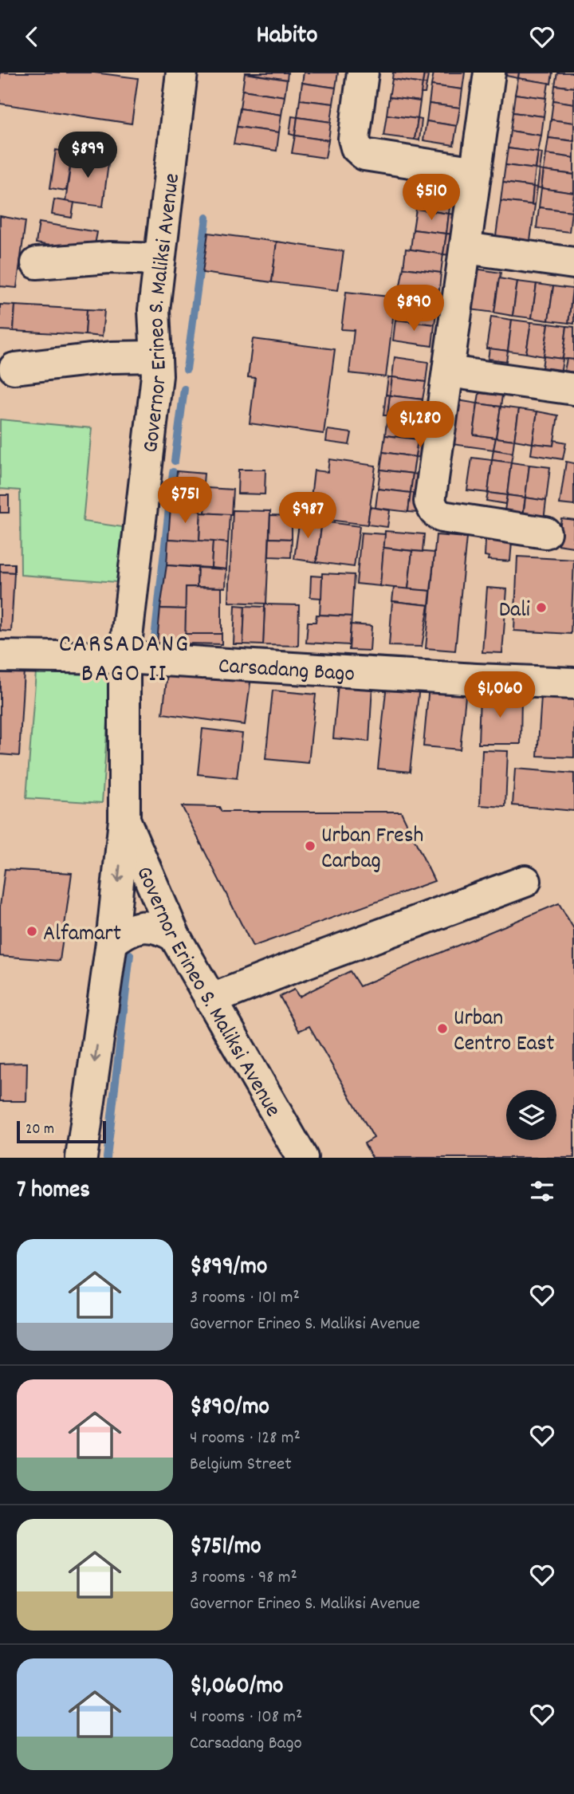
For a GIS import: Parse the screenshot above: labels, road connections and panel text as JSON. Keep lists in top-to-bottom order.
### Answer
{
  "streets": {
    "street": ["Governor Erineo S. Maliksi Avenue", "Carsadang Bago"]
  },
  "crossings": [
    ["Governor Erineo S. Maliksi Avenue", "Carsadang Bago"]
  ],
  "districts": ["CARSADANG BAGO II"],
  "places": [
    "Dali",
    "Urban Fresh Carbag",
    "Alfamart",
    "Urban Centro East"
  ],
  "scale_bar": "20 m",
  "page": {
    "header": "Habito",
    "price": [
      "$899",
      "$510",
      "$890",
      "$1,280",
      "$751",
      "$987",
      "$1,060"
    ],
    "scale": "20 m",
    "heading": "7 homes",
    "list": [
      {
        "name": "$899/mo",
        "note": "3 rooms · 101 m² · Governor Erineo S. Maliksi Avenue"
      },
      {
        "name": "$890/mo",
        "note": "4 rooms · 128 m² · Belgium Street"
      },
      {
        "name": "$751/mo",
        "note": "3 rooms · 98 m² · Governor Erineo S. Maliksi Avenue"
      },
      {
        "name": "$1,060/mo",
        "note": "4 rooms · 108 m² · Carsadang Bago"
      }
    ]
  }
}
